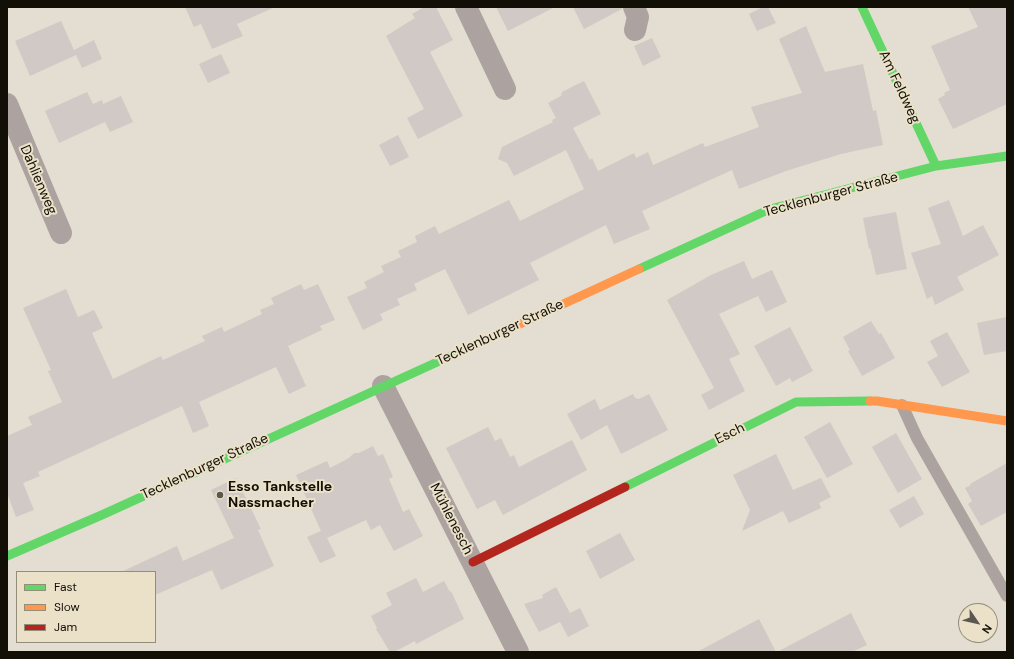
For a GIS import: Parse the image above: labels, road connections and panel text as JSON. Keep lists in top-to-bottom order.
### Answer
{
  "streets": {
    "street": [
      "Am Feldweg",
      "Dahlienweg",
      "Tecklenburger Straße",
      "Esch",
      "Mühlenesch"
    ]
  },
  "crossings": [
    ["Am Feldweg", "Tecklenburger Straße"],
    ["Tecklenburger Straße", "Mühlenesch"],
    ["Esch", "Mühlenesch"]
  ],
  "places": ["Esso Tankstelle Nassmacher"],
  "legend": ["Fast", "Slow", "Jam"],
  "north": "bottom right"
}
